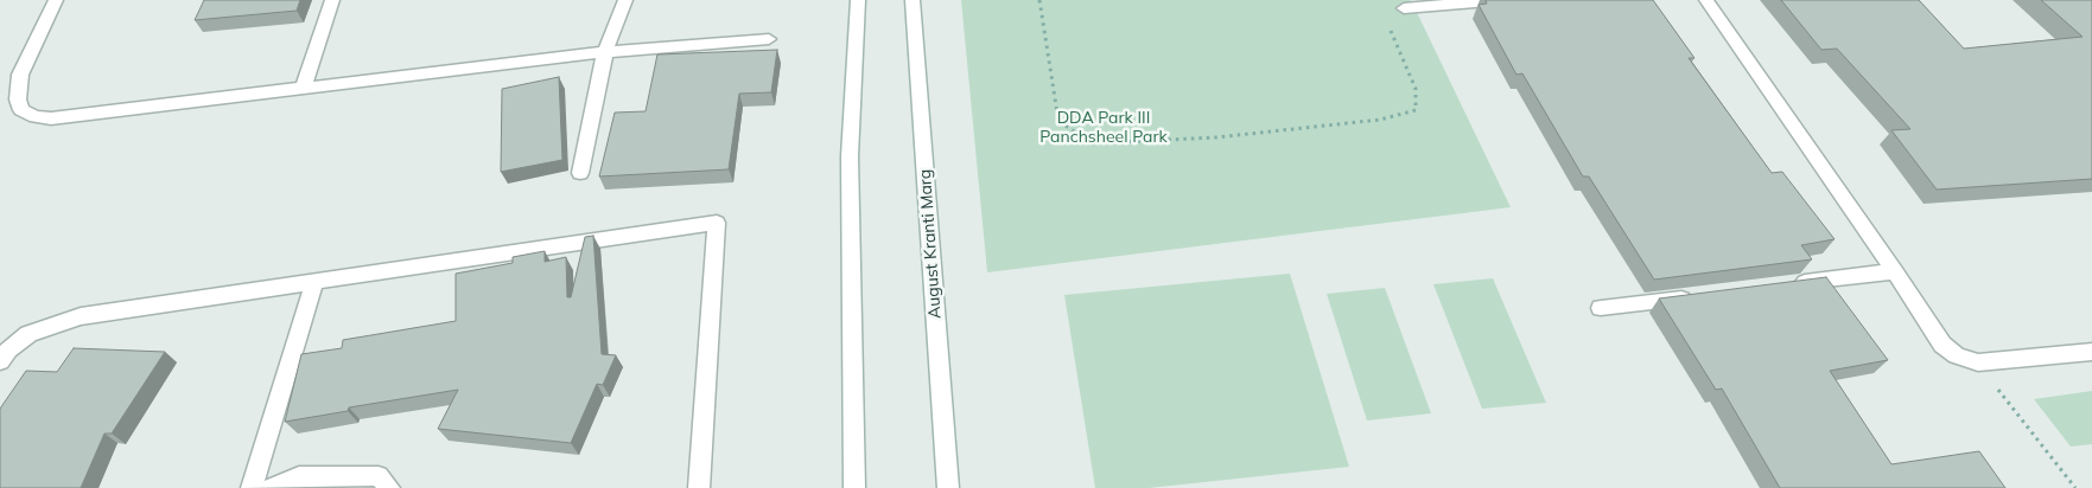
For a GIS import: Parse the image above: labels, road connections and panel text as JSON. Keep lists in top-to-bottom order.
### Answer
{
  "streets": {
    "street": ["August Kranti Marg"]
  },
  "parks": ["DDA Park III Panchsheel Park"]
}
